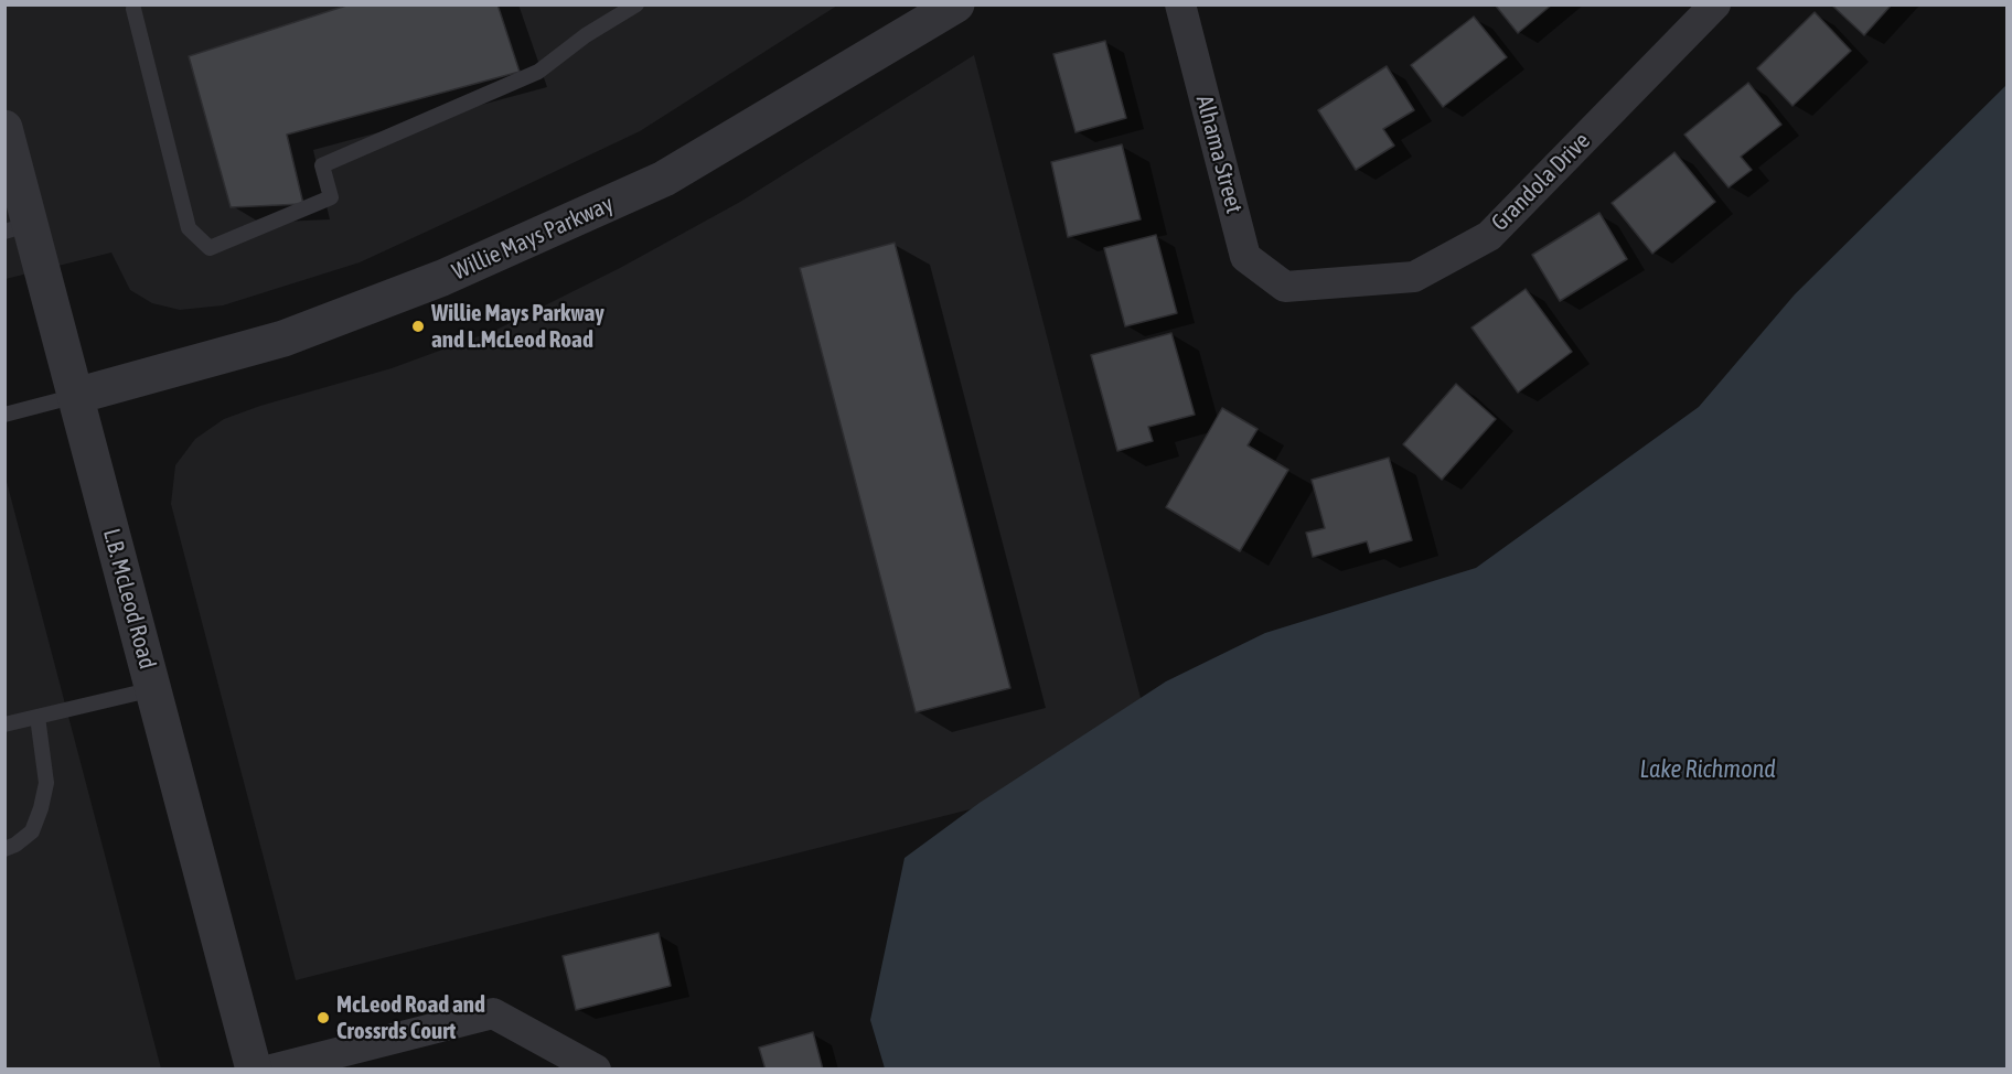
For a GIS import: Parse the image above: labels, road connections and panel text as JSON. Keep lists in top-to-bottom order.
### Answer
{
  "streets": {
    "street": [
      "Alhama Street",
      "Grandola Drive",
      "Willie Mays Parkway",
      "L.B. McLeod Road"
    ]
  },
  "crossings": [
    ["Alhama Street", "Grandola Drive"],
    ["Willie Mays Parkway", "L.B. McLeod Road"]
  ],
  "water": ["Lake Richmond"],
  "places": ["Willie Mays Parkway and L.McLeod Road", "McLeod Road and Crossrds Court"]
}
